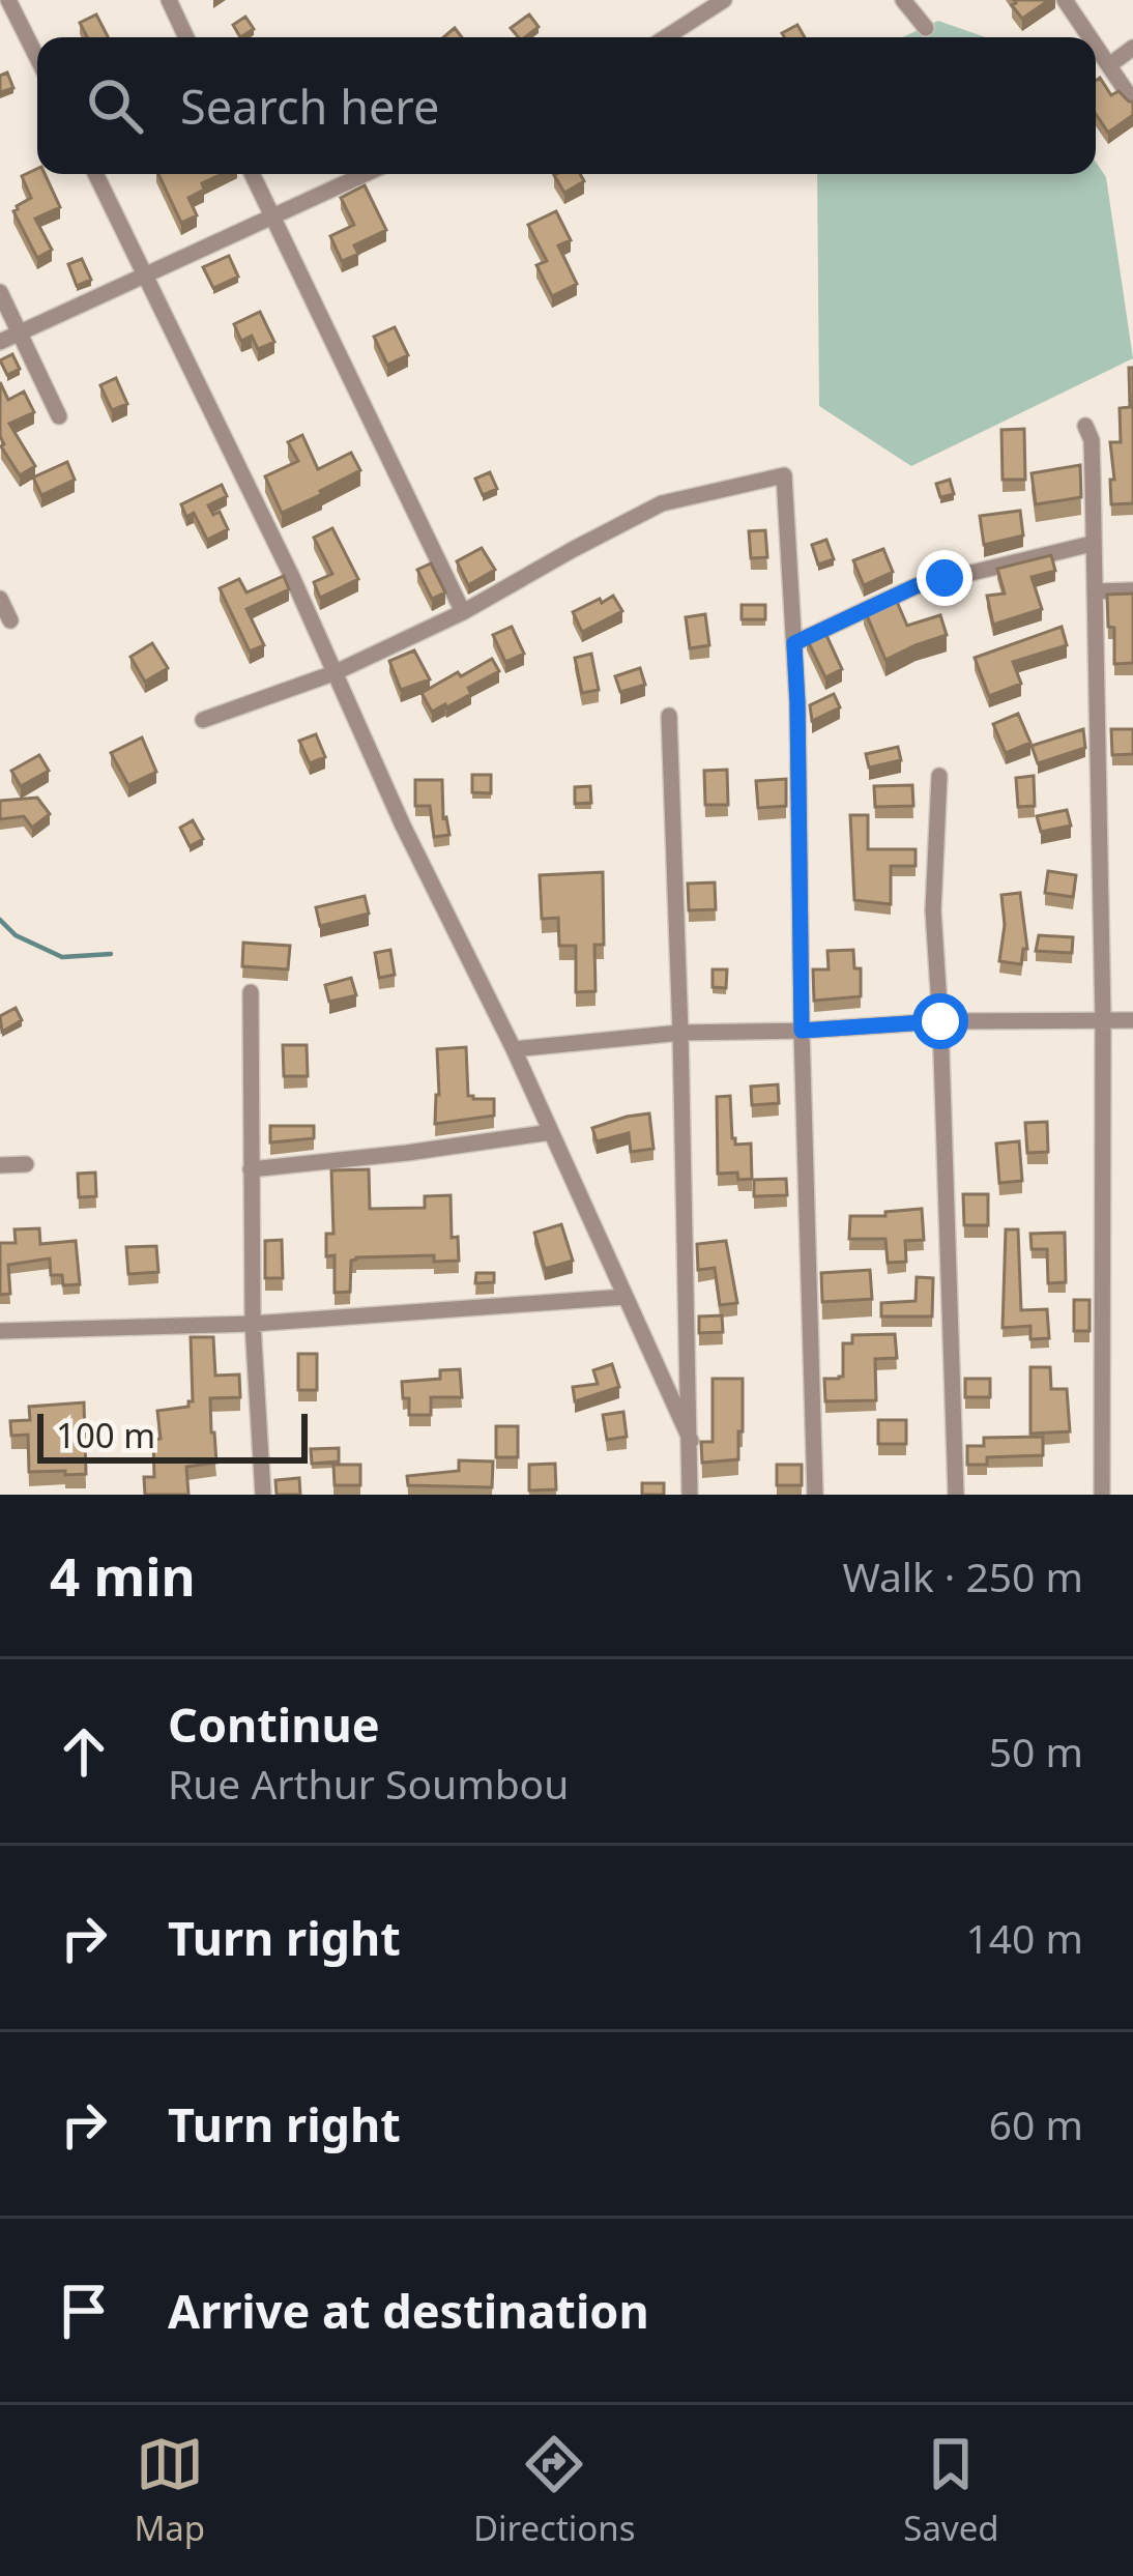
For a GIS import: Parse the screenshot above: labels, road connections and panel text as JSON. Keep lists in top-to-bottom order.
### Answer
{
  "scale_bar": "100 m",
  "page": {
    "search": "Search here",
    "scale": "100 m",
    "heading": ["4 min", "Walk · 250 m"],
    "list": [
      ["Continue", "Rue Arthur Soumbou", "50 m"],
      ["Turn right", "140 m"],
      ["Turn right", "60 m"],
      "Arrive at destination"
    ],
    "nav": ["Map", "Directions", "Saved"]
  }
}
